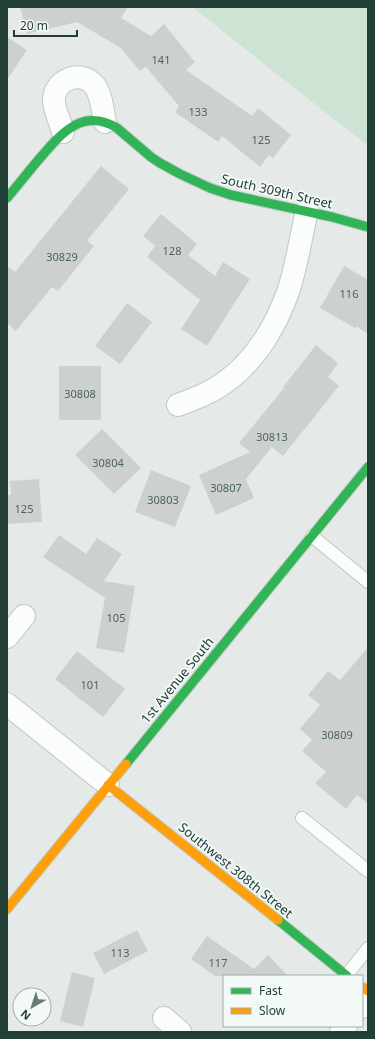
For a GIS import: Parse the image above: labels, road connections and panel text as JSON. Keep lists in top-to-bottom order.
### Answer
{
  "streets": {
    "street": ["South 309th Street", "1st Avenue South", "Southwest 308th Street"]
  },
  "crossings": [
    ["1st Avenue South", "Southwest 308th Street"]
  ],
  "house_numbers": [
    "141",
    "133",
    "125",
    "128",
    "30829",
    "116",
    "30808",
    "30813",
    "30804",
    "30807",
    "30803",
    "125",
    "105",
    "101",
    "30809",
    "113",
    "117"
  ],
  "legend": ["Fast", "Slow"],
  "scale_bar": "20 m",
  "north": "bottom left"
}
